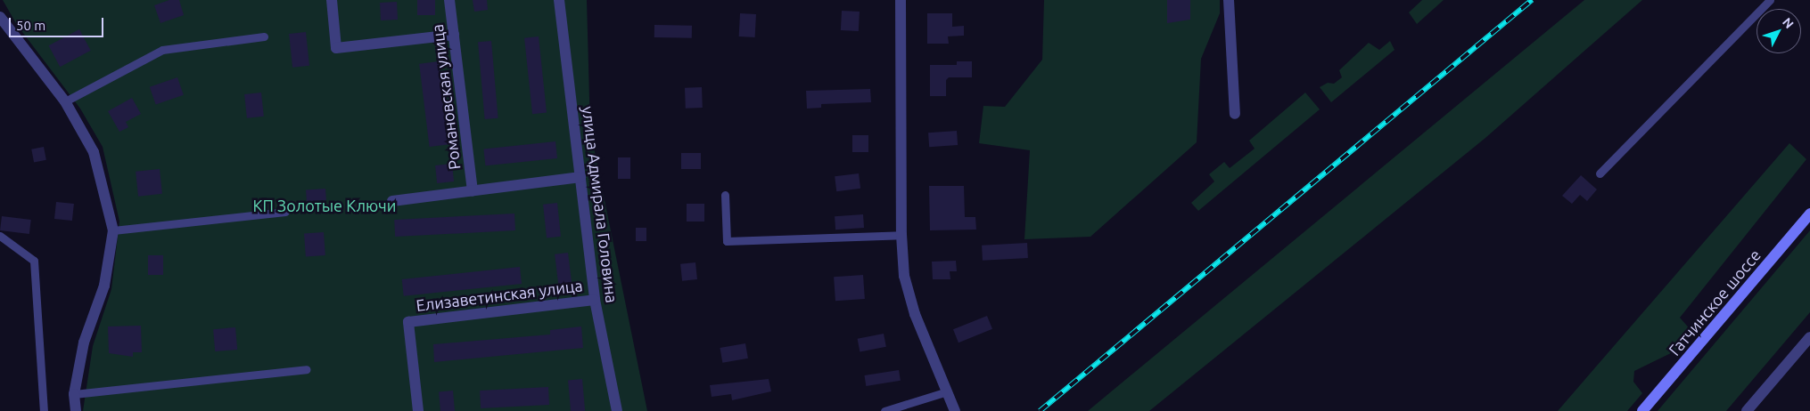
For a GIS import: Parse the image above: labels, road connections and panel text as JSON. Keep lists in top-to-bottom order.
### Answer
{
  "streets": {
    "main road": ["Гатчинское шоссе"],
    "street": ["Романовская улица", "улица Адмирала Головина", "Елизаветинская улица"]
  },
  "crossings": [
    ["улица Адмирала Головина", "Елизаветинская улица"]
  ],
  "parks": ["КП Золотые Ключи"],
  "scale_bar": "50 m",
  "north": "top right"
}
